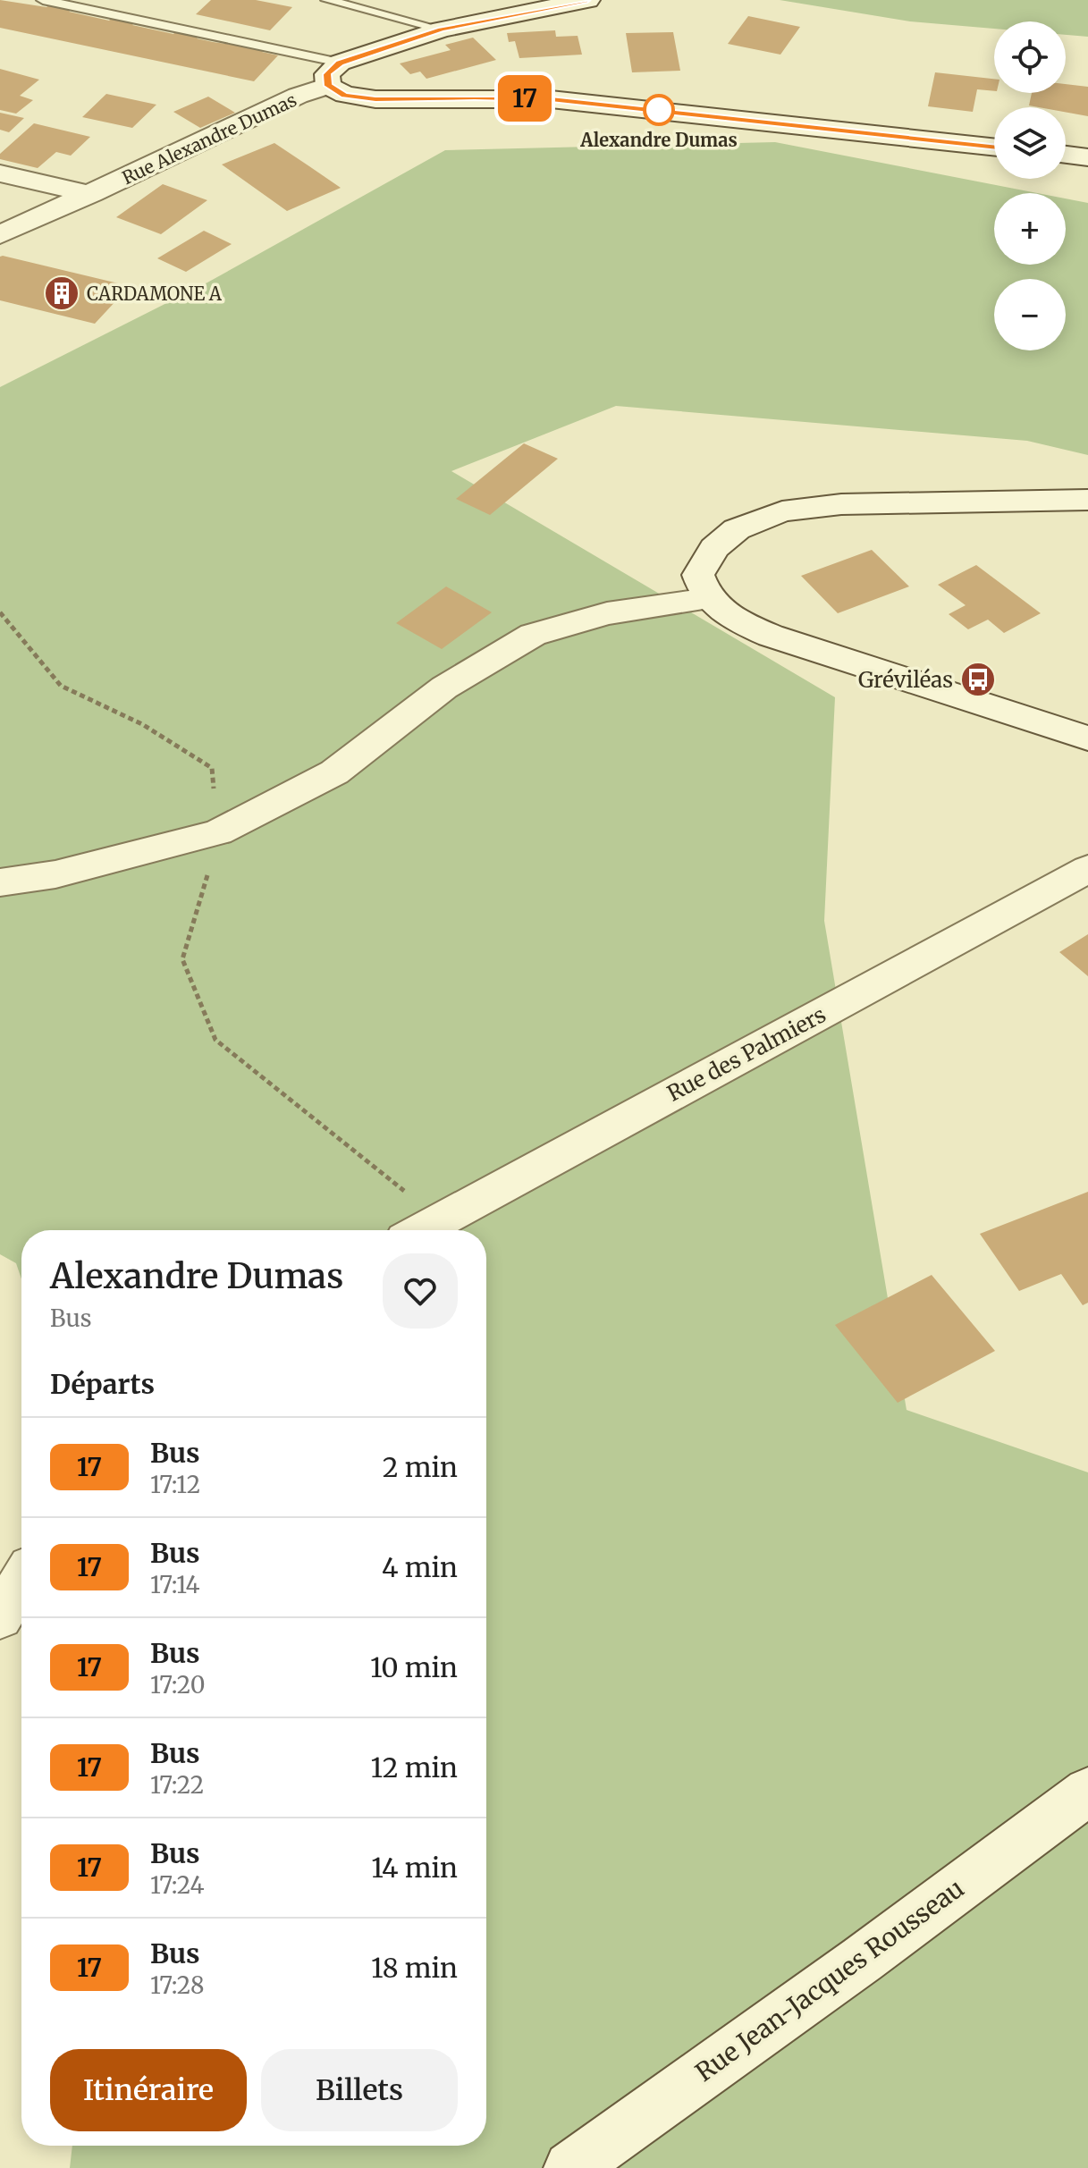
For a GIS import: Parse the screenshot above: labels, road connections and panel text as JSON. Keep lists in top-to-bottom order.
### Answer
{
  "streets": {
    "main road": ["Rue Alexandre Dumas", "Rue des Palmiers", "Rue Jean-Jacques Rousseau"]
  },
  "places": {
    "other": ["Alexandre Dumas"],
    "building": ["CARDAMONE A"],
    "bus stop": ["Gréviléas"]
  },
  "lines": ["bus line 17"],
  "page": {
    "on_map": "17",
    "map_buttons": ["+", "−"],
    "heading": [
      ["Alexandre Dumas", "Bus"],
      "Départs"
    ],
    "list": [
      {
        "mark": "17",
        "name": "Bus",
        "note": "17:12",
        "value": "2 min"
      },
      {
        "mark": "17",
        "name": "Bus",
        "note": "17:14",
        "value": "4 min"
      },
      {
        "mark": "17",
        "name": "Bus",
        "note": "17:20",
        "value": "10 min"
      },
      {
        "mark": "17",
        "name": "Bus",
        "note": "17:22",
        "value": "12 min"
      },
      {
        "mark": "17",
        "name": "Bus",
        "note": "17:24",
        "value": "14 min"
      },
      {
        "mark": "17",
        "name": "Bus",
        "note": "17:28",
        "value": "18 min"
      }
    ],
    "buttons": ["Itinéraire", "Billets"]
  }
}
